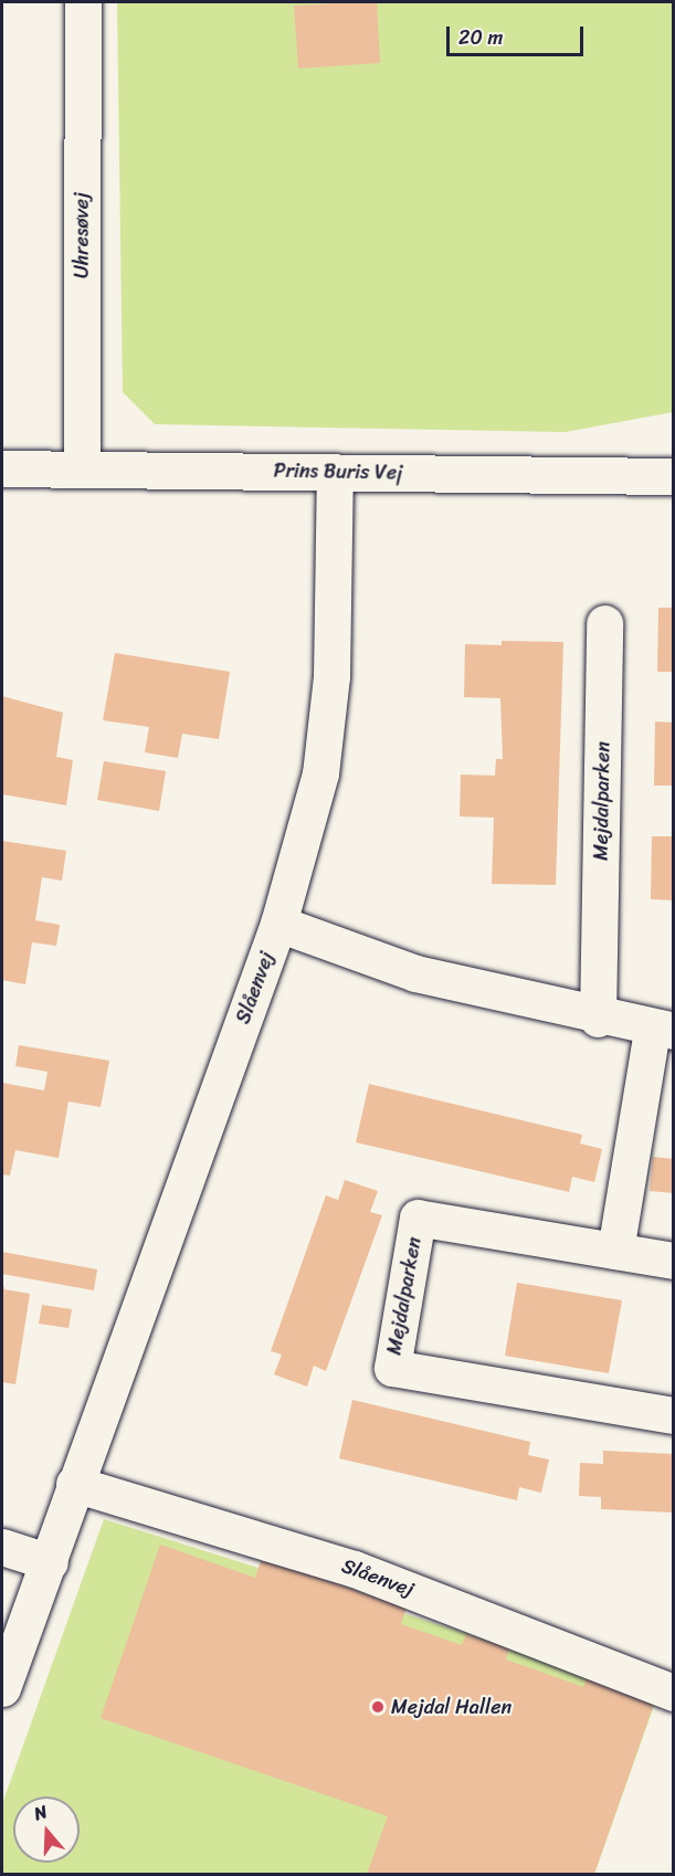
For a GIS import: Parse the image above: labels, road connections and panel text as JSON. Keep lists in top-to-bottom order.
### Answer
{
  "streets": {
    "street": [
      "Uhresøvej",
      "Prins Buris Vej",
      "Mejdalparken",
      "Slåenvej"
    ]
  },
  "crossings": [
    ["Uhresøvej", "Prins Buris Vej"],
    ["Prins Buris Vej", "Slåenvej"]
  ],
  "places": ["Mejdal Hallen"],
  "scale_bar": "20 m",
  "north": "top"
}
